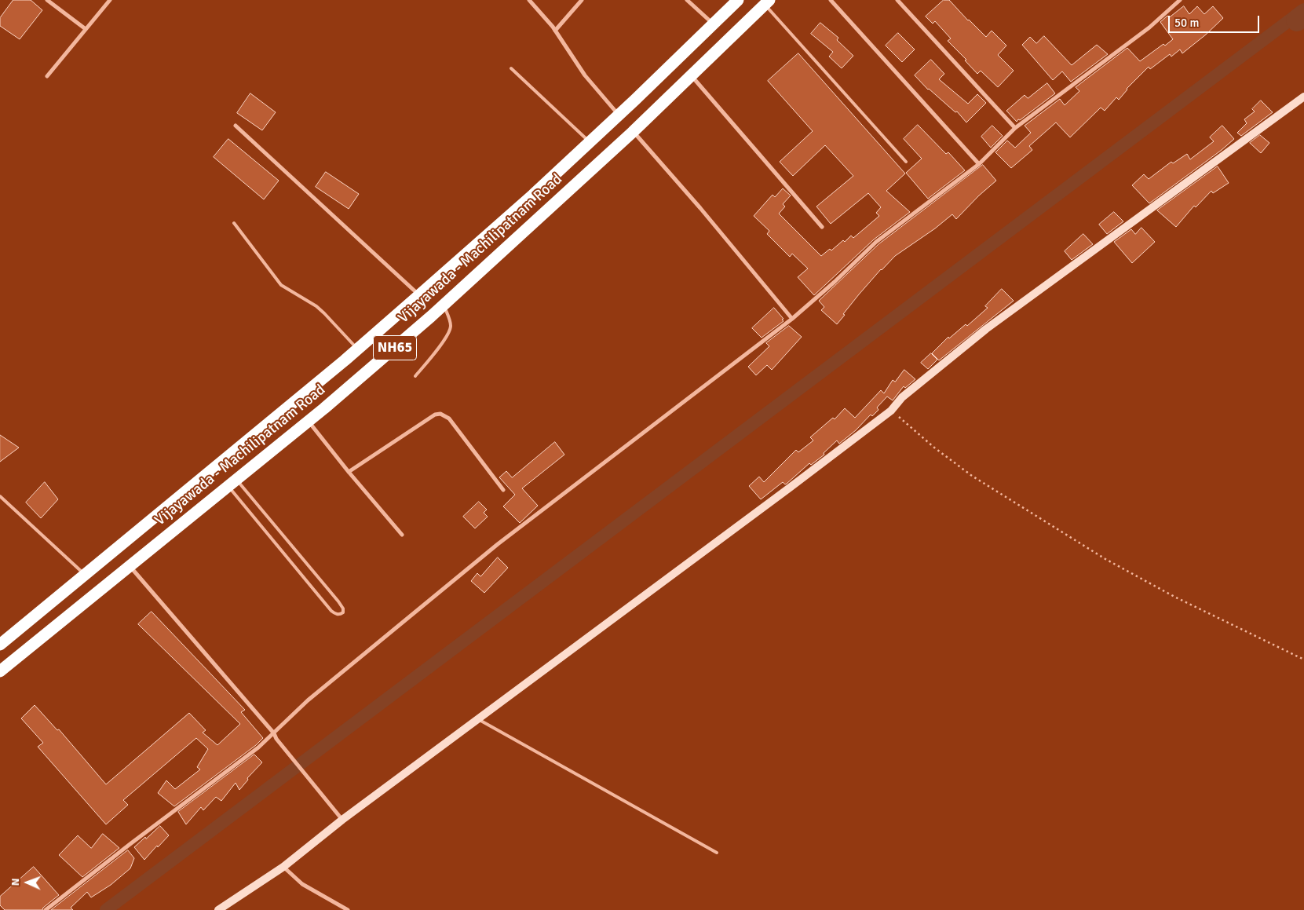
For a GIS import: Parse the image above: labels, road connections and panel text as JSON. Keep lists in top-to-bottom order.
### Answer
{
  "streets": {
    "highway": ["Vijayawada - Machilipatnam Road", "NH65"]
  },
  "scale_bar": "50 m",
  "north": "left"
}
